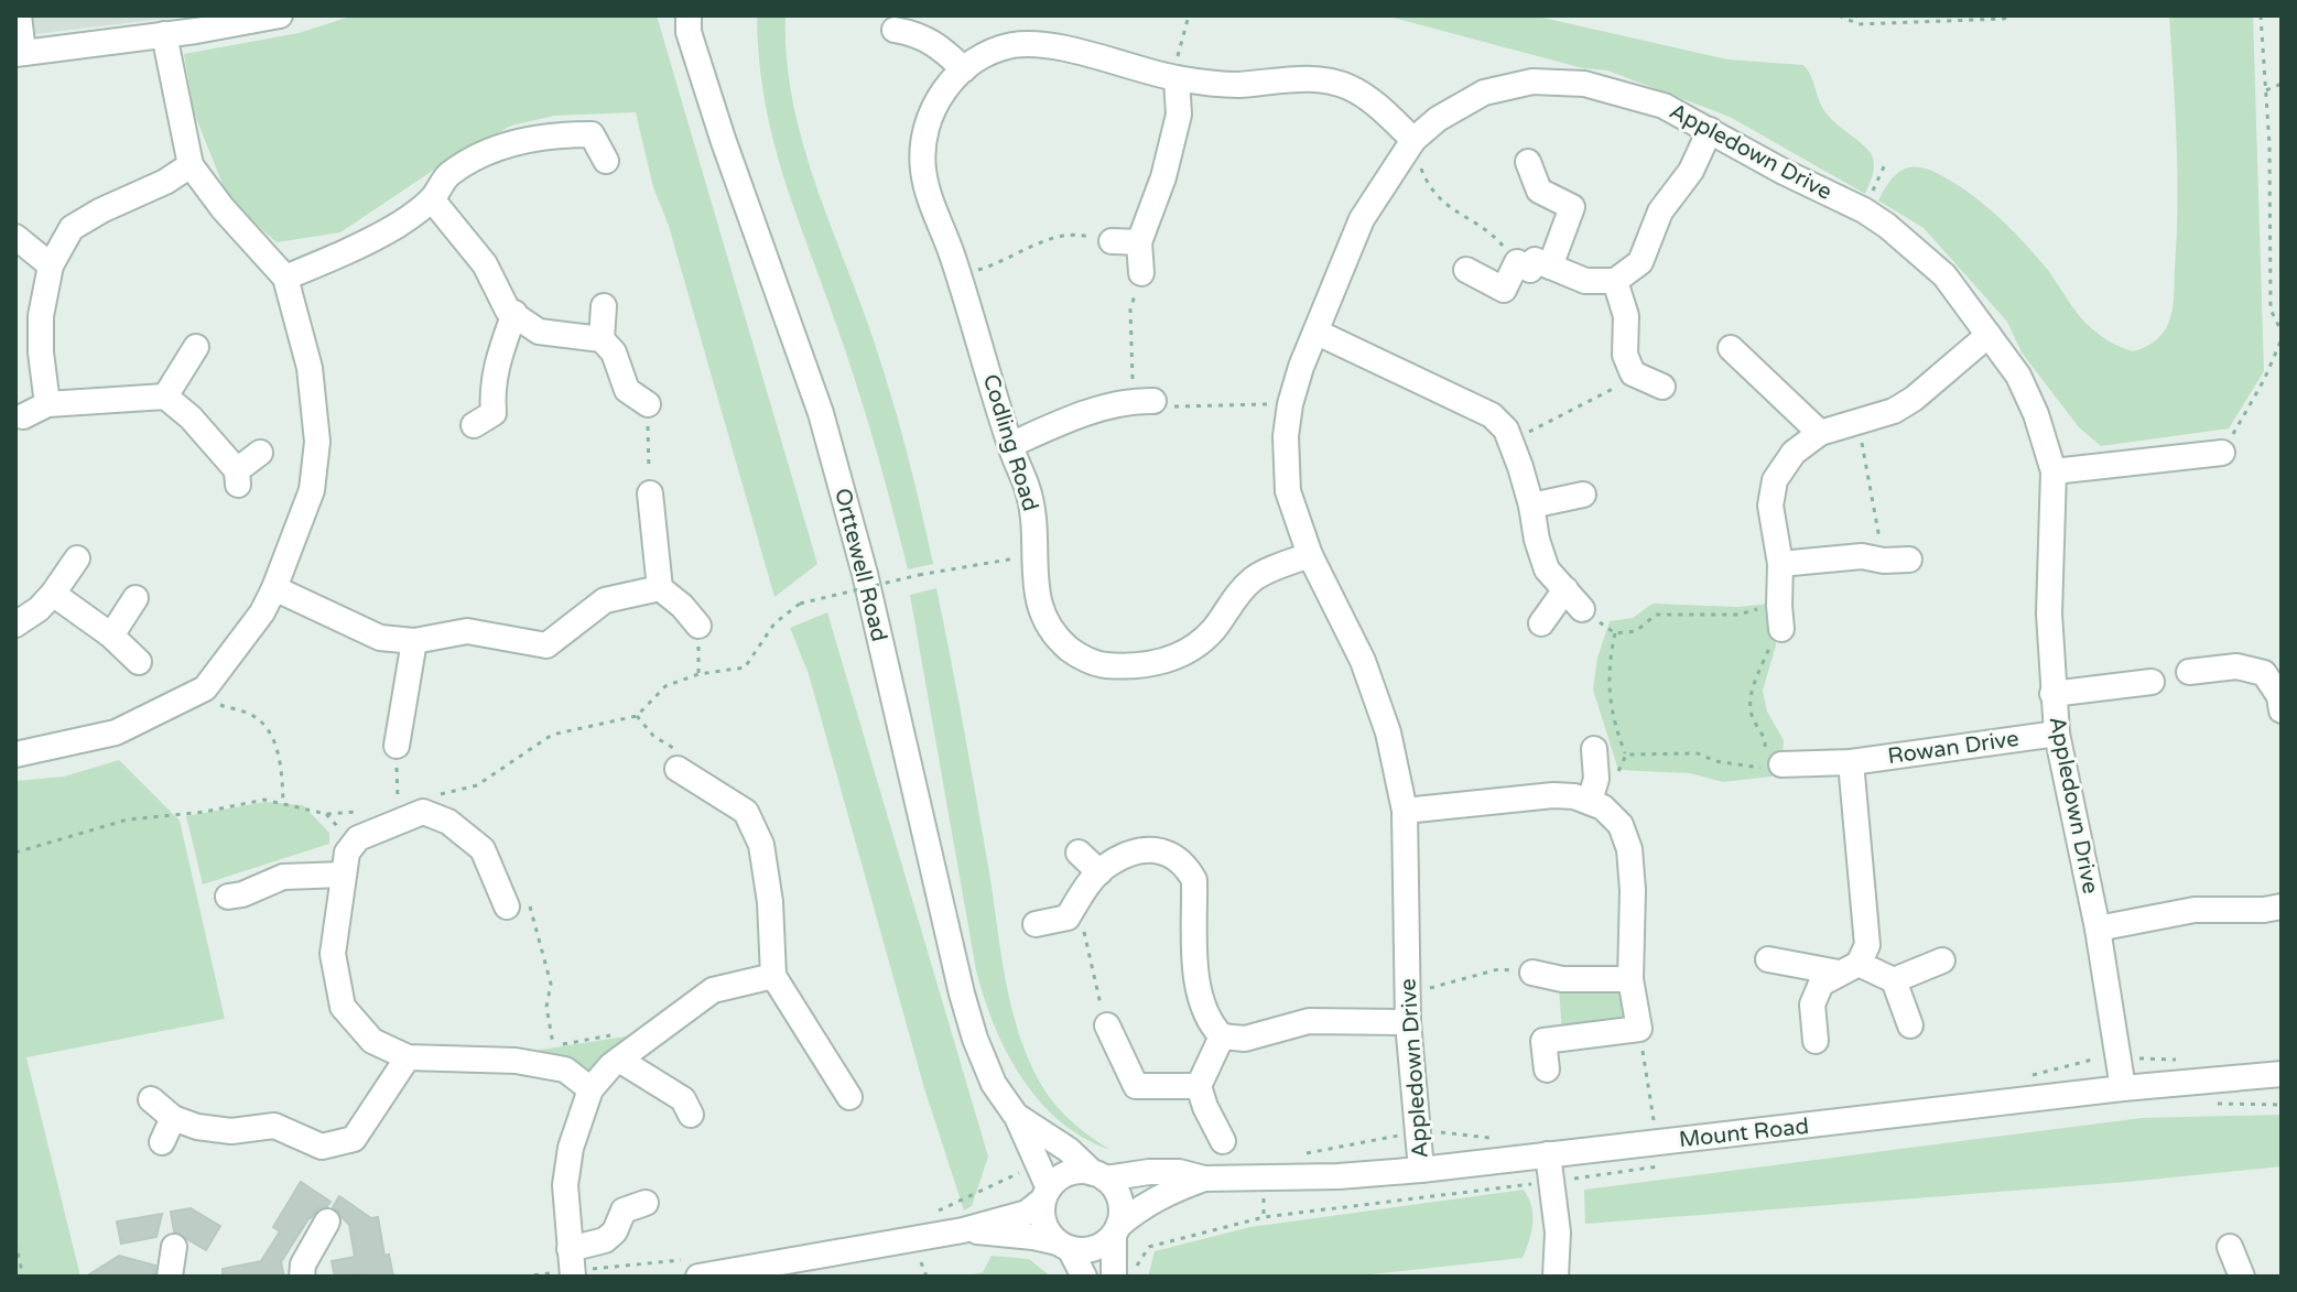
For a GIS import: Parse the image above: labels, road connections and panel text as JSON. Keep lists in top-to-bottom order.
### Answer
{
  "streets": {
    "street": [
      "Appledown Drive",
      "Codling Road",
      "Orttewell Road",
      "Rowan Drive",
      "Mount Road"
    ]
  },
  "crossings": [
    ["Appledown Drive", "Codling Road"],
    ["Appledown Drive", "Rowan Drive"],
    ["Appledown Drive", "Mount Road"],
    ["Orttewell Road", "Mount Road"]
  ]
}
